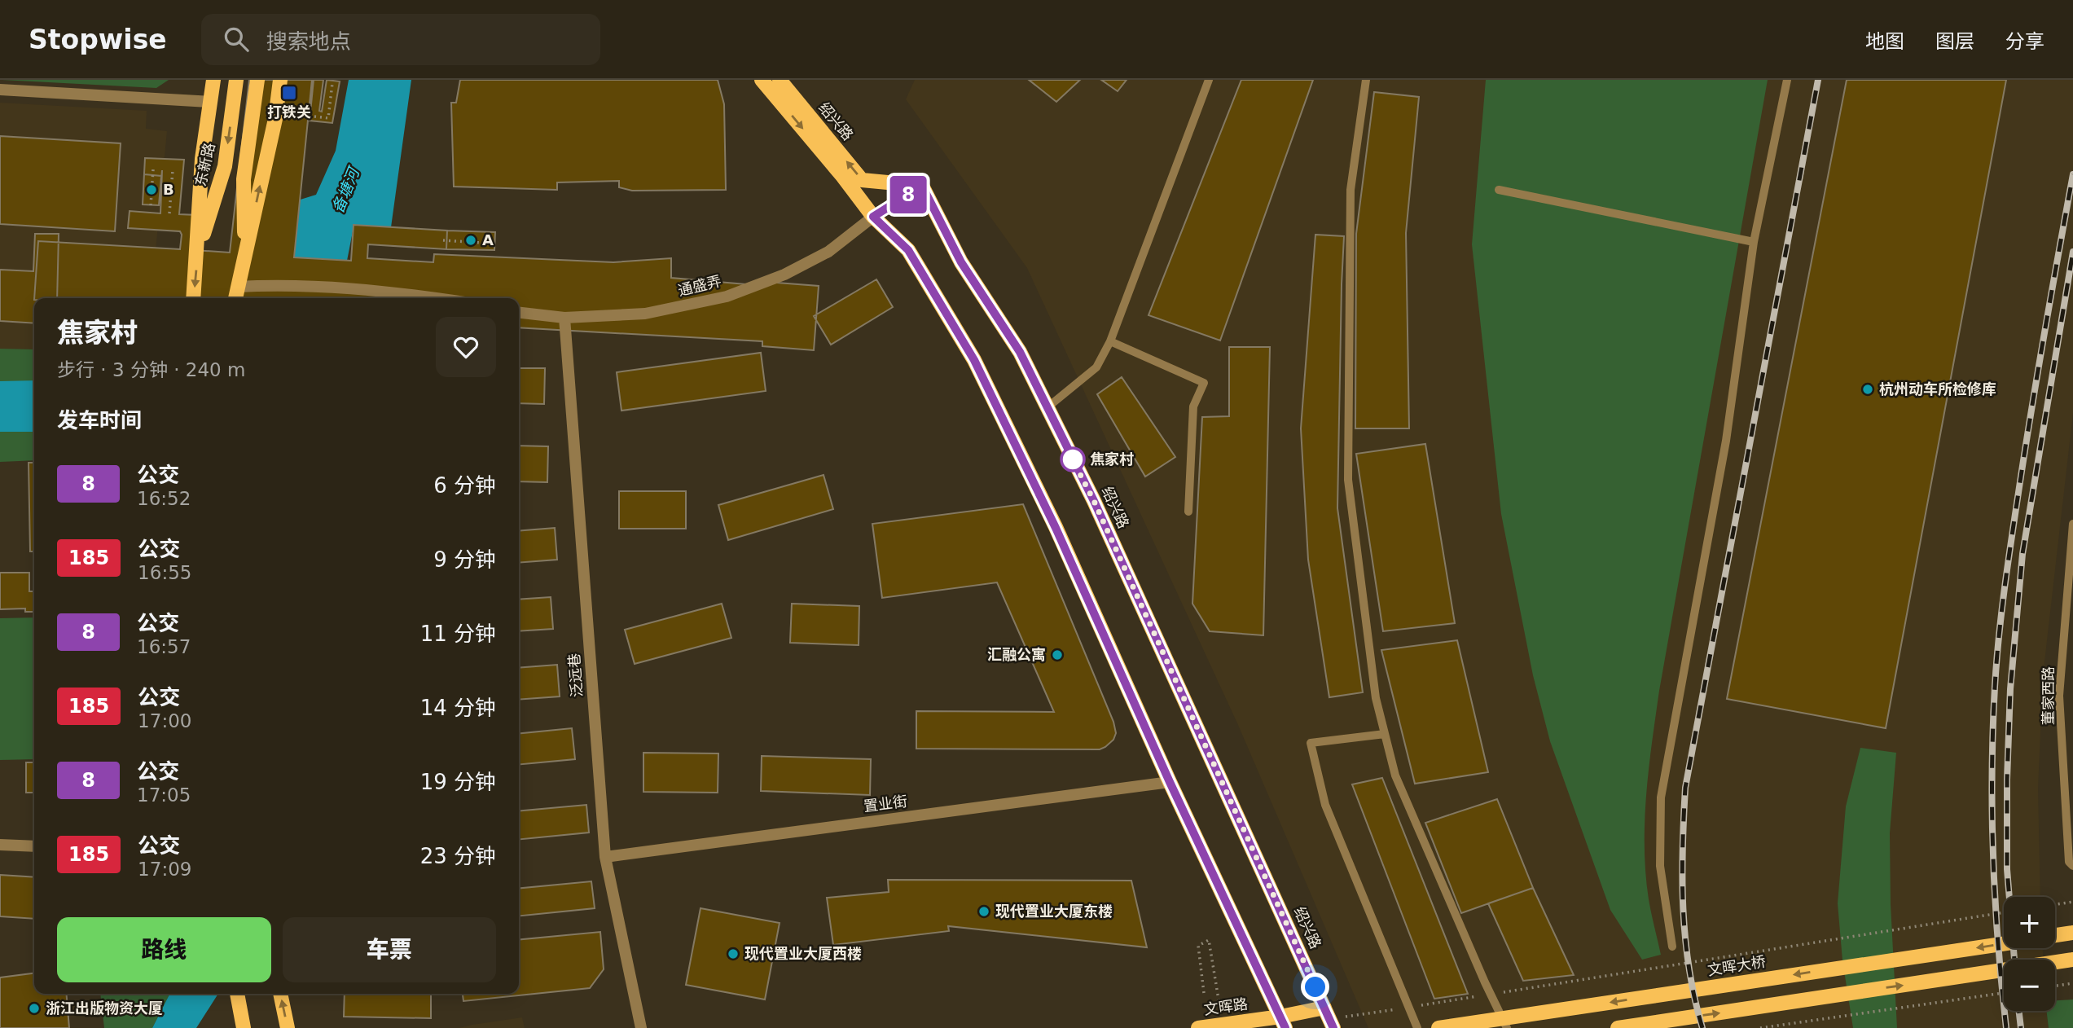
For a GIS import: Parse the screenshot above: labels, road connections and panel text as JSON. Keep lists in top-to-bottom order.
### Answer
{
  "streets": {
    "main road": [
      "绍兴路",
      "东新路",
      "文晖大桥",
      "文晖路"
    ],
    "street": ["通盛弄", "泛远巷", "置业街"],
    "lane": ["董家西路"]
  },
  "crossings": [
    ["绍兴路", "通盛弄"],
    ["绍兴路", "置业街"],
    ["绍兴路", "文晖路"],
    ["通盛弄", "泛远巷"],
    ["泛远巷", "置业街"]
  ],
  "water": ["备塘河"],
  "places": {
    "transit": ["打铁关"],
    "other": [
      "B",
      "A",
      "杭州动车所检修库",
      "焦家村",
      "汇融公寓",
      "现代置业大厦东楼",
      "现代置业大厦西楼",
      "浙江出版物资大厦"
    ]
  },
  "lines": ["bus line 8"],
  "page": {
    "header": "Stopwise",
    "search": "搜索地点",
    "nav": ["地图", "图层", "分享"],
    "on_map": "8",
    "heading": [
      ["焦家村", "步行 · 3 分钟 · 240 m"],
      "发车时间"
    ],
    "list": [
      {
        "mark": "8",
        "name": "公交",
        "note": "16:52",
        "value": "6 分钟"
      },
      {
        "mark": "185",
        "name": "公交",
        "note": "16:55",
        "value": "9 分钟"
      },
      {
        "mark": "8",
        "name": "公交",
        "note": "16:57",
        "value": "11 分钟"
      },
      {
        "mark": "185",
        "name": "公交",
        "note": "17:00",
        "value": "14 分钟"
      },
      {
        "mark": "8",
        "name": "公交",
        "note": "17:05",
        "value": "19 分钟"
      },
      {
        "mark": "185",
        "name": "公交",
        "note": "17:09",
        "value": "23 分钟"
      }
    ],
    "map_buttons": ["+", "−"],
    "buttons": ["路线", "车票"]
  }
}
